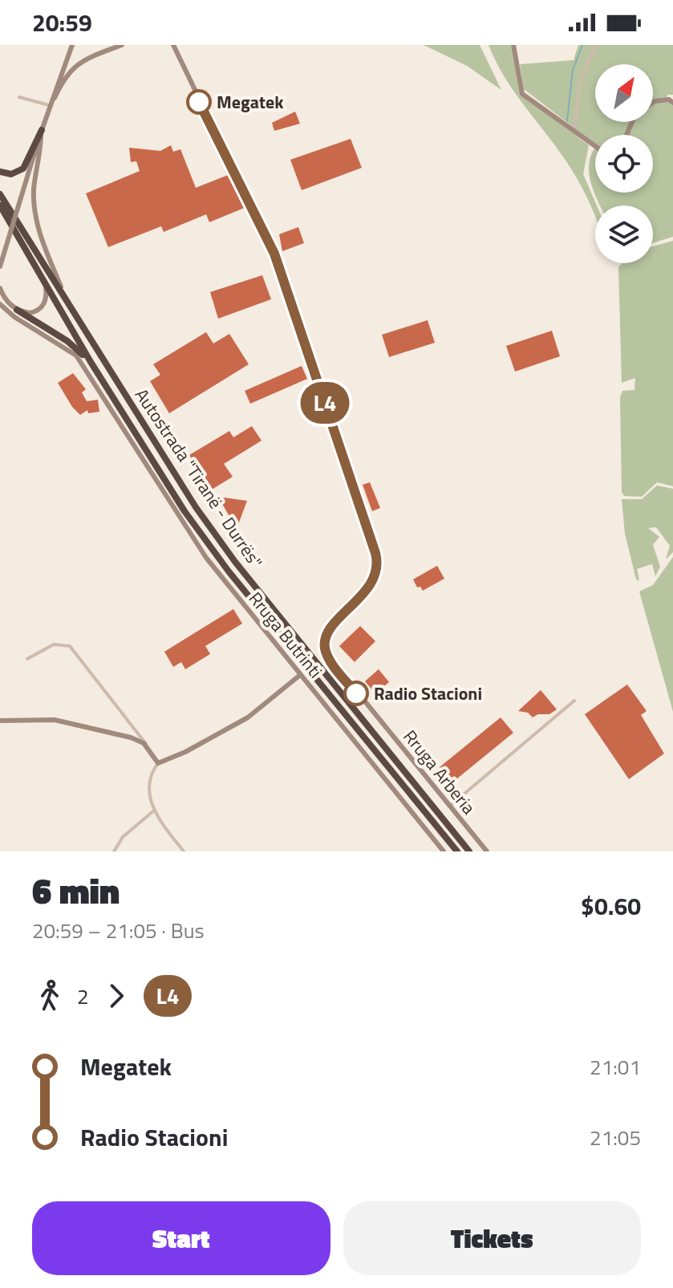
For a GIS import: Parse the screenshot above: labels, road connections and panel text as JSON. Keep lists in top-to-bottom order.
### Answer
{
  "streets": {
    "highway": ["Autostrada \"Tiranë - Durrës\""],
    "main road": ["Rruga Butrinti", "Rruga Arberia"]
  },
  "places": ["Megatek", "Radio Stacioni"],
  "lines": ["bus line L4"],
  "north": "top right",
  "page": {
    "status": "20:59",
    "on_map": "L4",
    "heading": ["6 min", "20:59 – 21:05 · Bus", "$0.60"],
    "legs": ["2", "L4"],
    "list": [
      {
        "name": "Megatek",
        "value": "21:01"
      },
      {
        "name": "Radio Stacioni",
        "value": "21:05"
      }
    ],
    "buttons": ["Start", "Tickets"]
  }
}
